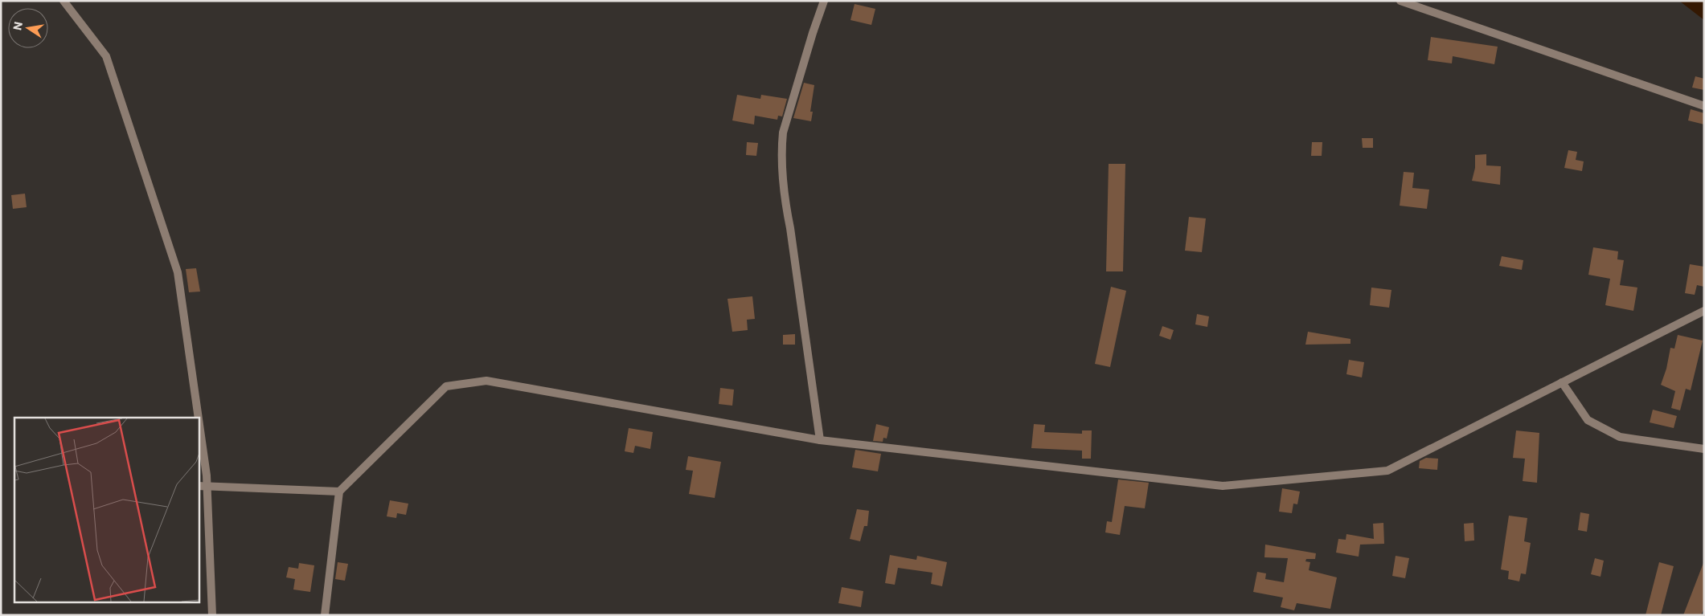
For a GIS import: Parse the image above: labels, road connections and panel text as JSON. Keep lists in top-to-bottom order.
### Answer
{
  "north": "left"
}
